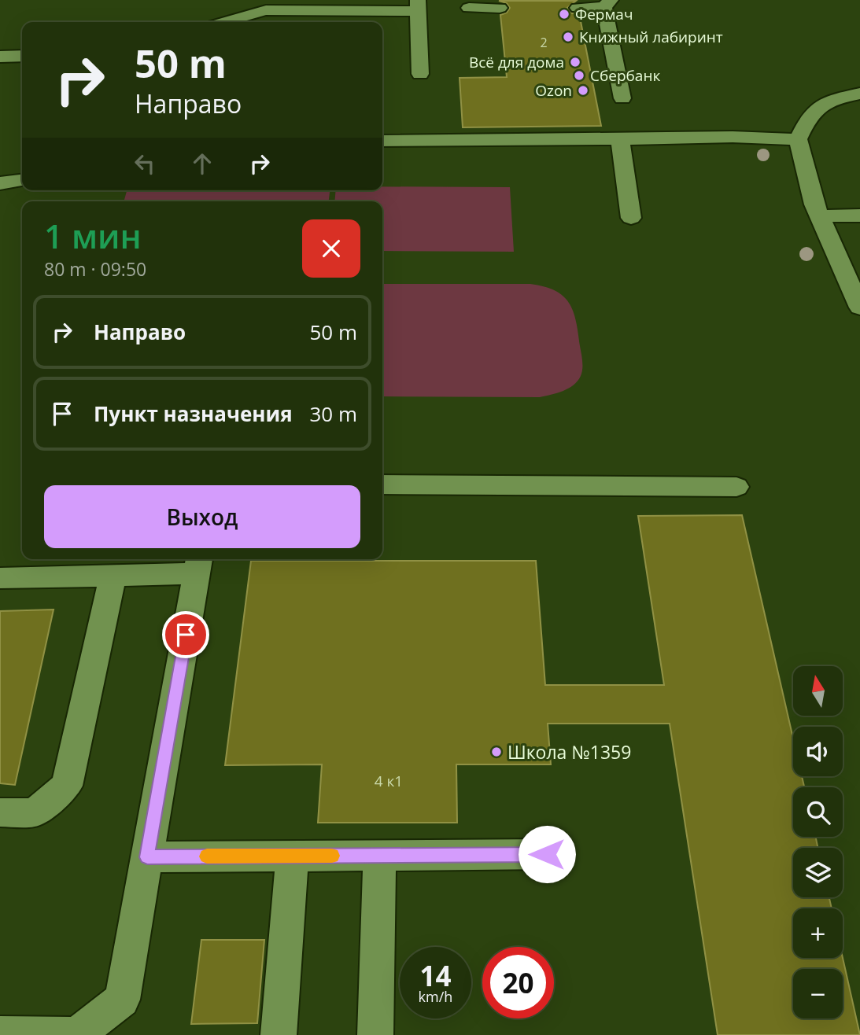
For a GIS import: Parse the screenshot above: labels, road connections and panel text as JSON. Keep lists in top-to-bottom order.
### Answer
{
  "places": [
    "Фермач",
    "Книжный лабиринт",
    "Всё для дома",
    "Сбербанк",
    "Ozon",
    "Школа №1359"
  ],
  "house_numbers": ["2", "4 к1"],
  "north": "top",
  "page": {
    "turn": ["50 m", "Направо"],
    "heading": ["1 мин", "80 m · 09:50"],
    "list": [
      {
        "name": "Направо",
        "value": "50 m"
      },
      {
        "name": "Пункт назначения",
        "value": "30 m"
      }
    ],
    "buttons": "Выход",
    "map_buttons": ["+", "−"],
    "speed": "14 km/h",
    "limit": "20"
  }
}
